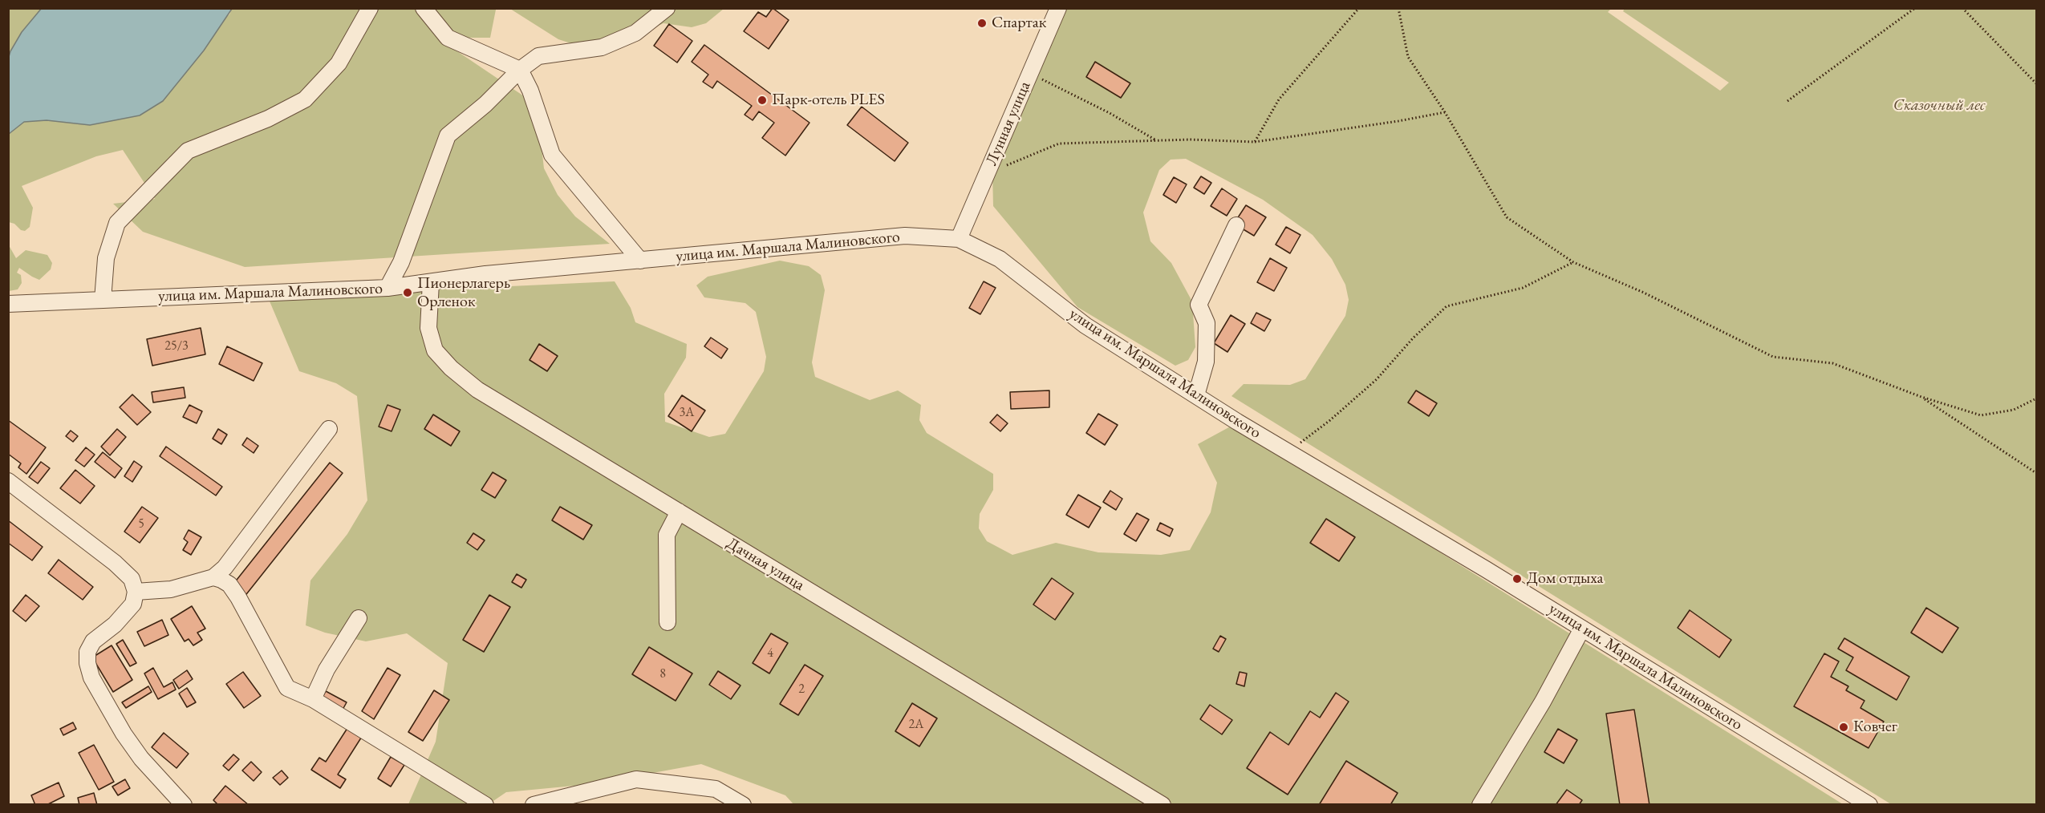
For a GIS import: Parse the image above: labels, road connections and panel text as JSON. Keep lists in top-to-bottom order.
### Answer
{
  "streets": {
    "street": ["Лунная улица", "улица им. Маршала Малиновского", "Дачная улица"]
  },
  "crossings": [
    ["Лунная улица", "улица им. Маршала Малиновского"],
    ["улица им. Маршала Малиновского", "Дачная улица"]
  ],
  "parks": ["Сказочный лес"],
  "places": [
    "Спартак",
    "Парк-отель PLES",
    "Пионерлагерь Орленок",
    "Дом отдыха",
    "Ковчег"
  ],
  "house_numbers": [
    "25/3",
    "3А",
    "5",
    "4",
    "8",
    "2",
    "2А"
  ]
}
